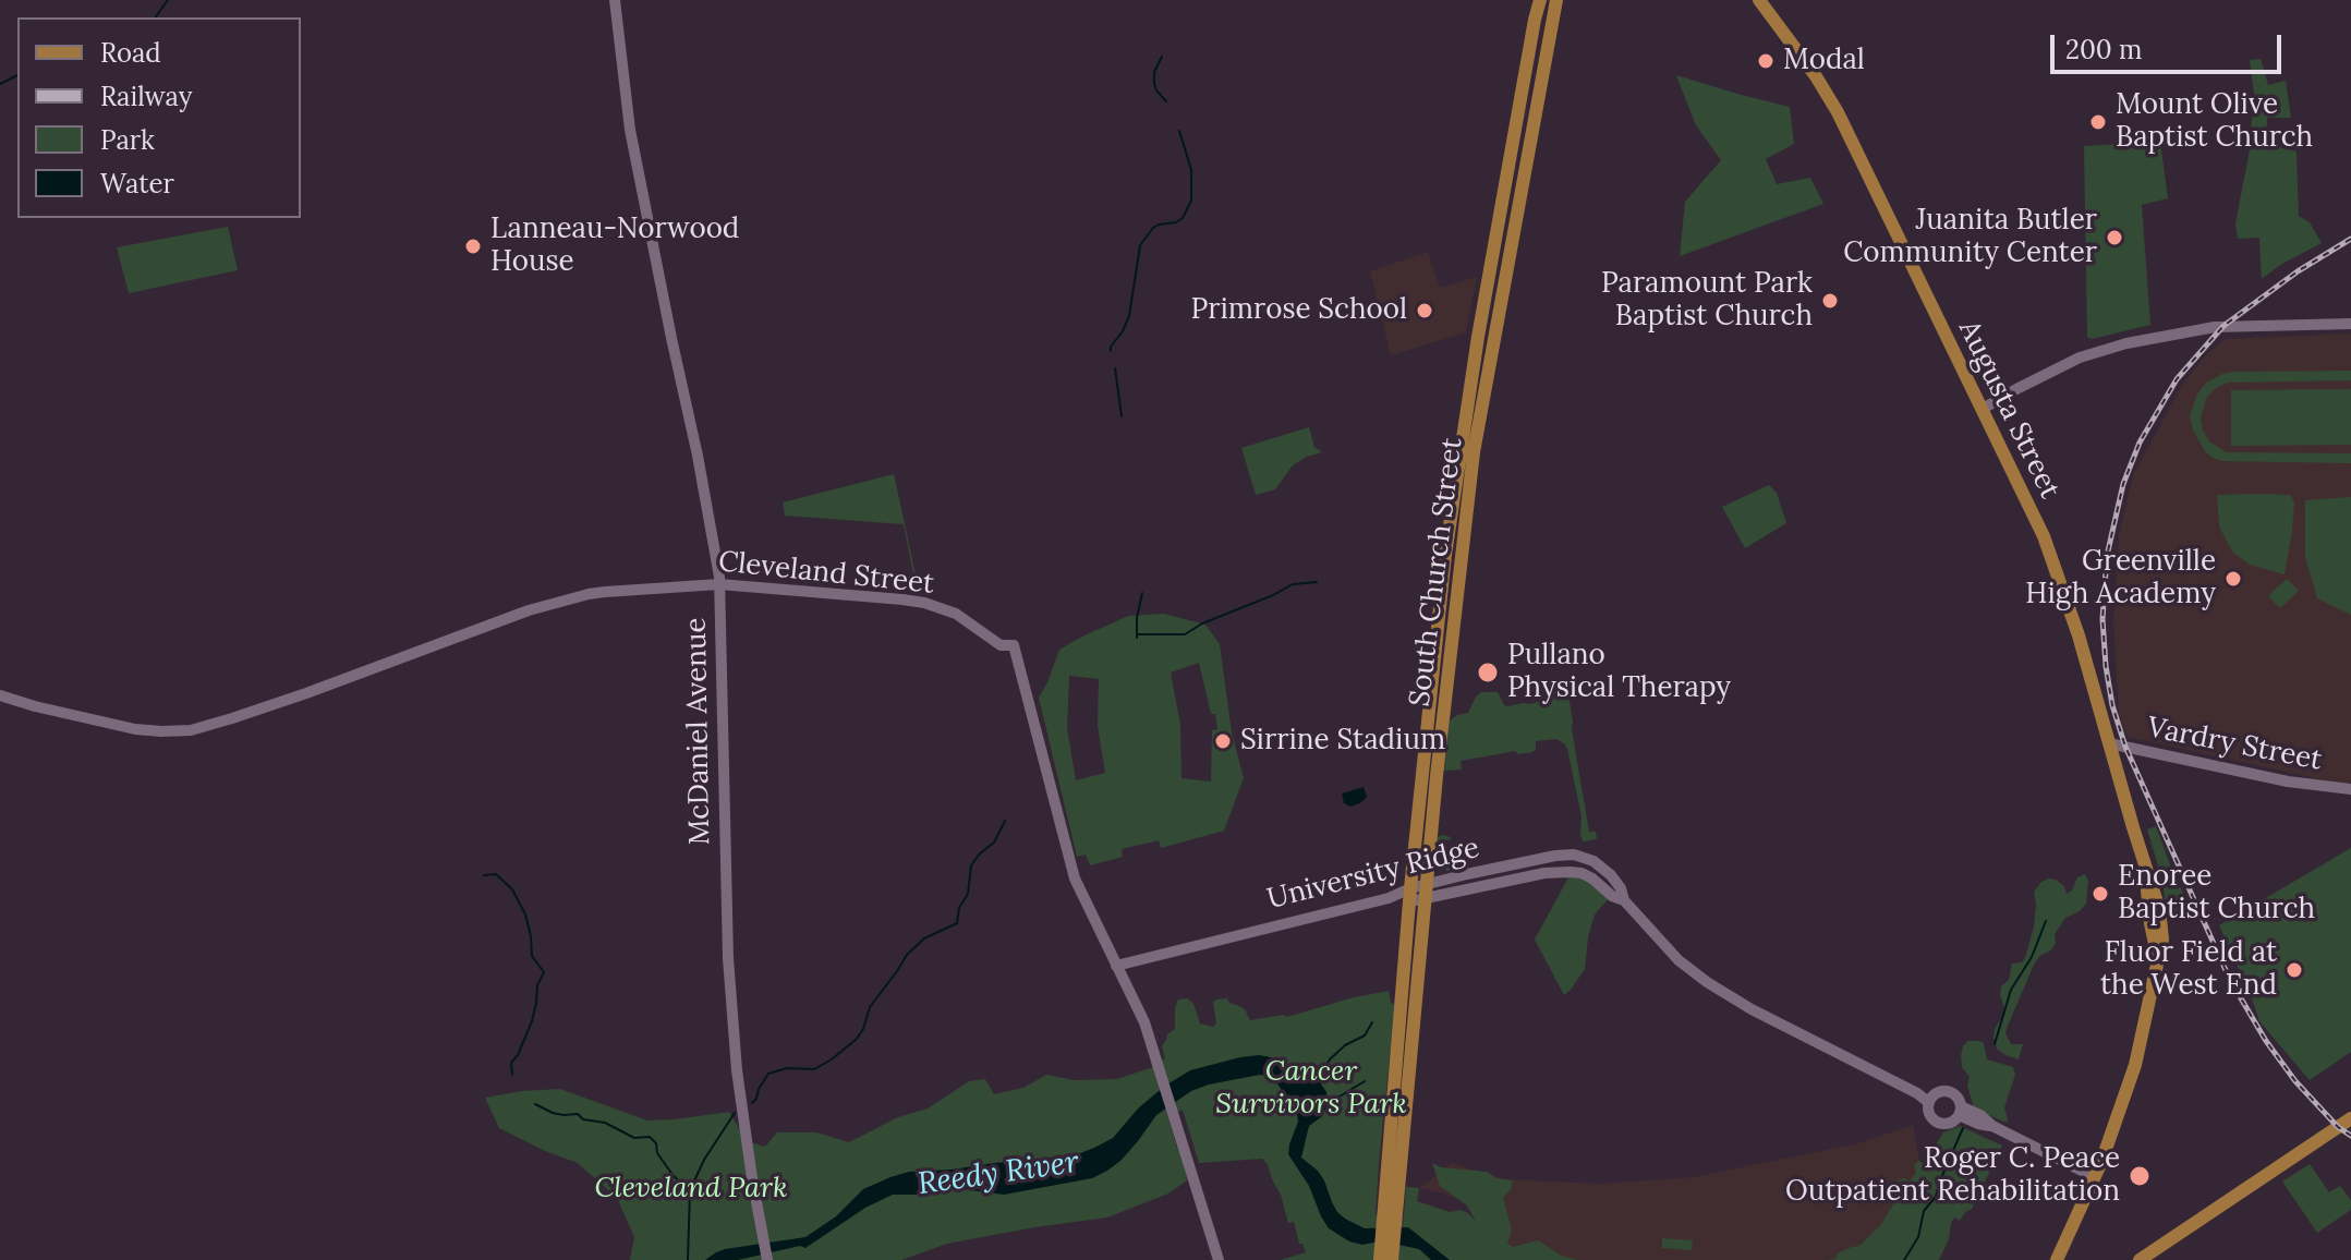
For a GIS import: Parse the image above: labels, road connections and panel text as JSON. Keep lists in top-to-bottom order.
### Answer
{
  "streets": {
    "main road": ["Augusta Street", "South Church Street"],
    "street": [
      "Cleveland Street",
      "McDaniel Avenue",
      "Vardry Street",
      "University Ridge"
    ]
  },
  "crossings": [
    ["Augusta Street", "Vardry Street"],
    ["South Church Street", "University Ridge"],
    ["Cleveland Street", "McDaniel Avenue"],
    ["Cleveland Street", "University Ridge"]
  ],
  "water": ["Reedy River"],
  "parks": ["Cancer Survivors Park", "Cleveland Park"],
  "places": [
    "Modal",
    "Mount Olive Baptist Church",
    "Juanita Butler Community Center",
    "Lanneau-Norwood House",
    "Paramount Park Baptist Church",
    "Primrose School",
    "Greenville High Academy",
    "Pullano Physical Therapy",
    "Sirrine Stadium",
    "Enoree Baptist Church",
    "Fluor Field at the West End",
    "Roger C. Peace Outpatient Rehabilitation"
  ],
  "legend": [
    "Road",
    "Railway",
    "Park",
    "Water"
  ],
  "scale_bar": "200 m"
}
